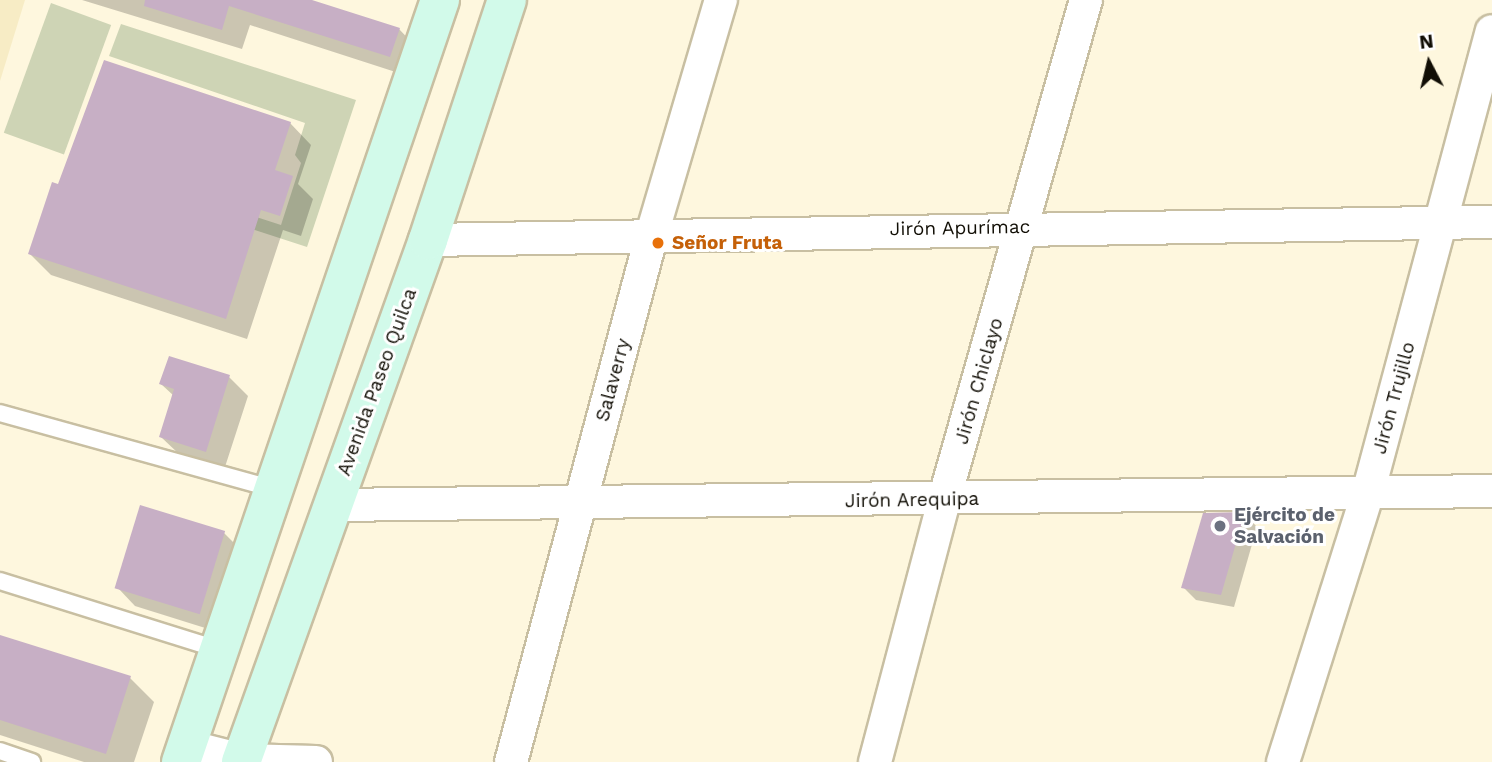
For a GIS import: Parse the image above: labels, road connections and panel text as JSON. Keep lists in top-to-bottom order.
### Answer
{
  "streets": {
    "main road": ["Avenida Paseo Quilca"],
    "street": [
      "Jirón Apurímac",
      "Salaverry",
      "Jirón Chiclayo",
      "Jirón Trujillo",
      "Jirón Arequipa"
    ]
  },
  "crossings": [
    ["Jirón Apurímac", "Salaverry"],
    ["Jirón Apurímac", "Jirón Chiclayo"],
    ["Jirón Apurímac", "Avenida Paseo Quilca"],
    ["Jirón Apurímac", "Jirón Trujillo"],
    ["Salaverry", "Jirón Arequipa"],
    ["Jirón Chiclayo", "Jirón Arequipa"],
    ["Avenida Paseo Quilca", "Jirón Arequipa"],
    ["Jirón Trujillo", "Jirón Arequipa"]
  ],
  "places": ["Señor Fruta", "Ejército de Salvación"],
  "north": "top"
}
